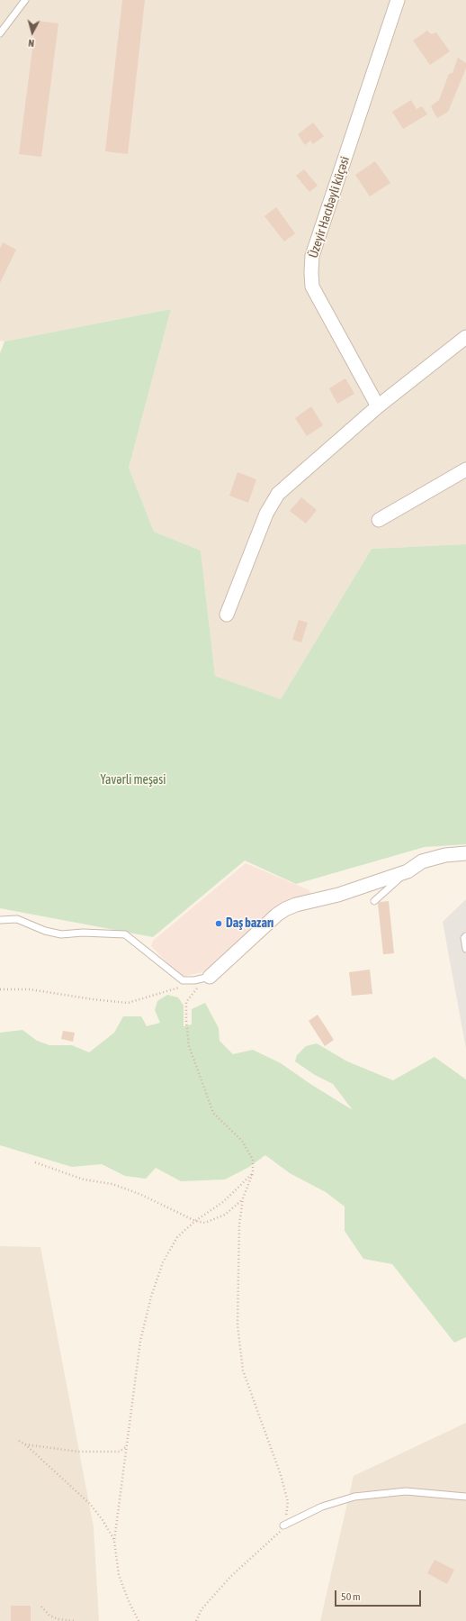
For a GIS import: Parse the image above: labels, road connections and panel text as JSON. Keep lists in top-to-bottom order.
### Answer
{
  "streets": {
    "street": ["Üzeyir Hacıbəyli küçəsi"]
  },
  "parks": ["Yavərli meşəsi"],
  "places": ["Daş bazarı"],
  "scale_bar": "50 m",
  "north": "bottom"
}
